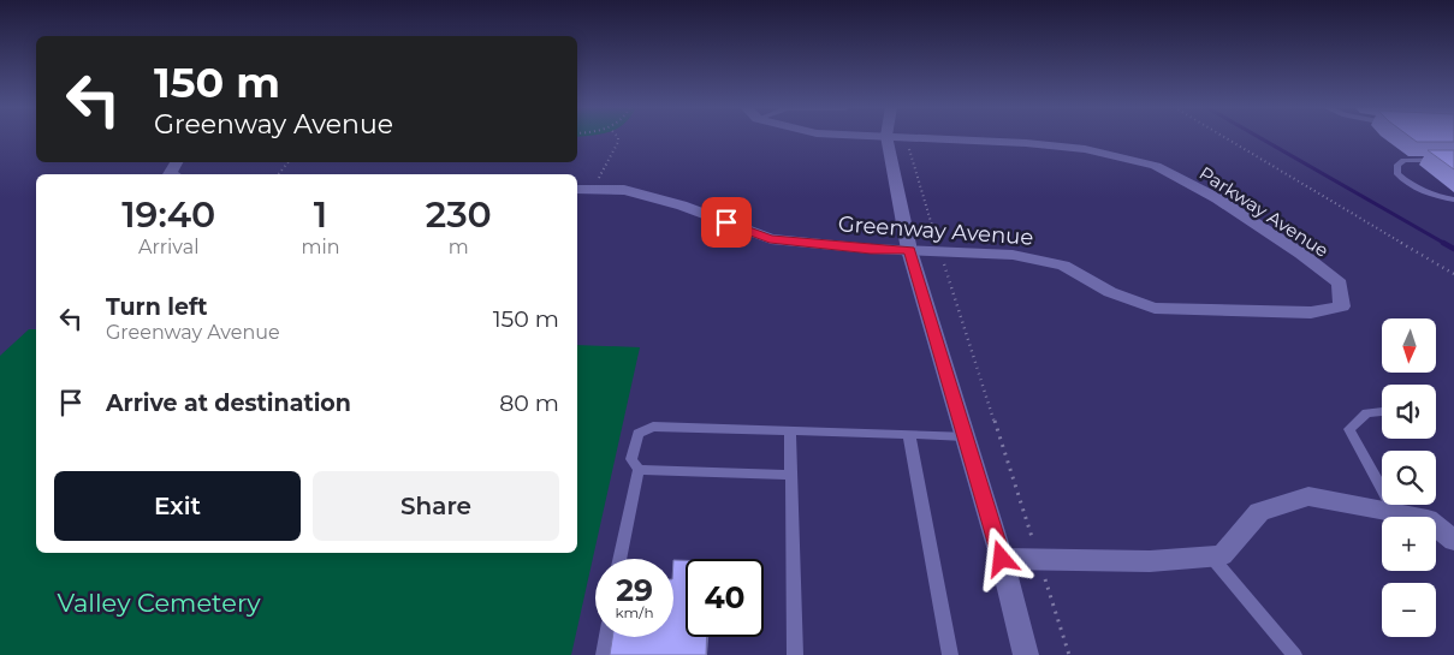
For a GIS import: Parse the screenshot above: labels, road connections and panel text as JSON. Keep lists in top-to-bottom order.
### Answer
{
  "streets": {
    "street": ["Parkway Avenue", "Greenway Avenue"]
  },
  "crossings": [
    ["Parkway Avenue", "Greenway Avenue"]
  ],
  "parks": ["Valley Cemetery"],
  "north": "bottom",
  "page": {
    "turn": ["150 m", "Greenway Avenue"],
    "eta": [
      "19:40",
      "Arrival",
      "1",
      "min",
      "230",
      "m"
    ],
    "list": [
      {
        "name": "Turn left",
        "note": "Greenway Avenue",
        "value": "150 m"
      },
      {
        "name": "Arrive at destination",
        "value": "80 m"
      }
    ],
    "map_buttons": ["+", "−"],
    "buttons": ["Exit", "Share"],
    "speed": "29 km/h",
    "limit": "40"
  }
}
